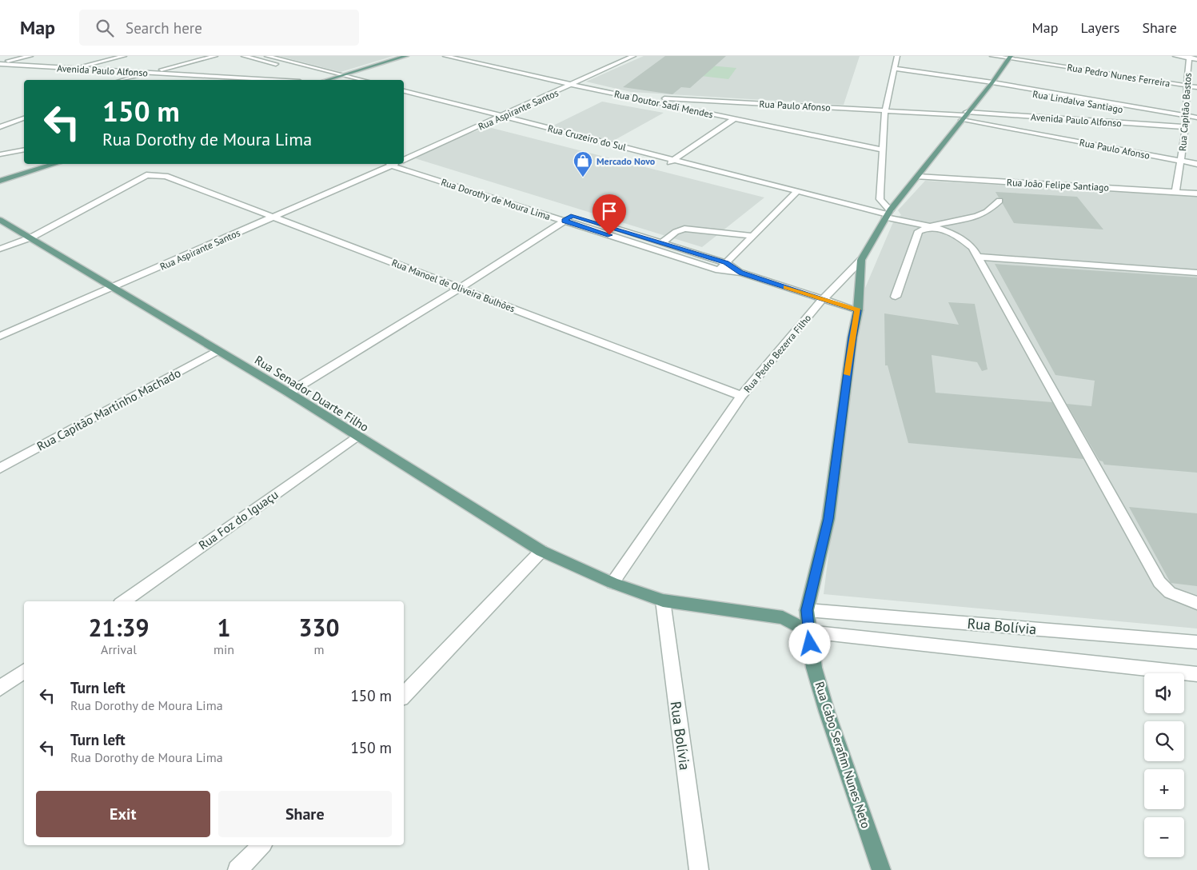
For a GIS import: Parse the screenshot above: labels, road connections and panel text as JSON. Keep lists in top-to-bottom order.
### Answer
{
  "streets": {
    "main road": ["Rua Pedro Bezerra Filho", "Rua Senador Duarte Filho", "Rua Cabo Serafim Nunes Neto"],
    "street": [
      "Avenida Paulo Alfonso",
      "Rua Pedro Nunes Ferreira",
      "Rua Lindalva Santiago",
      "Rua Doutor Sadi Mendes",
      "Rua Paulo Afonso",
      "Rua Aspirante Santos",
      "Rua Capitão Bastos",
      "Rua Cruzeiro do Sul",
      "Rua João Felipe Santiago",
      "Rua Dorothy de Moura Lima",
      "Rua Manoel de Oliveira Bulhões",
      "Rua Capitão Martinho Machado",
      "Rua Foz do Iguaçu",
      "Rua Bolívia"
    ]
  },
  "crossings": [
    ["Avenida Paulo Alfonso", "Rua Paulo Afonso"],
    ["Avenida Paulo Alfonso", "Rua Capitão Bastos"],
    ["Avenida Paulo Alfonso", "Rua Pedro Bezerra Filho"],
    ["Rua Pedro Nunes Ferreira", "Rua Capitão Bastos"],
    ["Rua Pedro Nunes Ferreira", "Rua Pedro Bezerra Filho"],
    ["Rua Lindalva Santiago", "Rua Capitão Bastos"],
    ["Rua Lindalva Santiago", "Rua Pedro Bezerra Filho"],
    ["Rua Doutor Sadi Mendes", "Rua Paulo Afonso"],
    ["Rua Doutor Sadi Mendes", "Rua Aspirante Santos"],
    ["Rua Paulo Afonso", "Rua Capitão Bastos"],
    ["Rua Paulo Afonso", "Rua Pedro Bezerra Filho"],
    ["Rua Aspirante Santos", "Rua Cruzeiro do Sul"],
    ["Rua Aspirante Santos", "Rua Manoel de Oliveira Bulhões"],
    ["Rua Aspirante Santos", "Rua Senador Duarte Filho"],
    ["Rua Capitão Bastos", "Rua João Felipe Santiago"],
    ["Rua Cruzeiro do Sul", "Rua Pedro Bezerra Filho"],
    ["Rua João Felipe Santiago", "Rua Pedro Bezerra Filho"],
    ["Rua Dorothy de Moura Lima", "Rua Pedro Bezerra Filho"],
    ["Rua Dorothy de Moura Lima", "Rua Cabo Serafim Nunes Neto"],
    ["Rua Manoel de Oliveira Bulhões", "Rua Pedro Bezerra Filho"],
    ["Rua Manoel de Oliveira Bulhões", "Rua Senador Duarte Filho"],
    ["Rua Pedro Bezerra Filho", "Rua Senador Duarte Filho"],
    ["Rua Pedro Bezerra Filho", "Rua Cabo Serafim Nunes Neto"],
    ["Rua Senador Duarte Filho", "Rua Capitão Martinho Machado"],
    ["Rua Senador Duarte Filho", "Rua Foz do Iguaçu"],
    ["Rua Senador Duarte Filho", "Rua Bolívia"],
    ["Rua Bolívia", "Rua Cabo Serafim Nunes Neto"]
  ],
  "places": {
    "shop": ["Mercado Novo"]
  },
  "page": {
    "header": "Map",
    "search": "Search here",
    "nav": ["Map", "Layers", "Share"],
    "turn": ["150 m", "Rua Dorothy de Moura Lima"],
    "eta": [
      "21:39",
      "Arrival",
      "1",
      "min",
      "330",
      "m"
    ],
    "list": [
      {
        "name": "Turn left",
        "note": "Rua Dorothy de Moura Lima",
        "value": "150 m"
      },
      {
        "name": "Turn left",
        "note": "Rua Dorothy de Moura Lima",
        "value": "150 m"
      }
    ],
    "map_buttons": ["+", "−"],
    "buttons": ["Exit", "Share"]
  }
}
